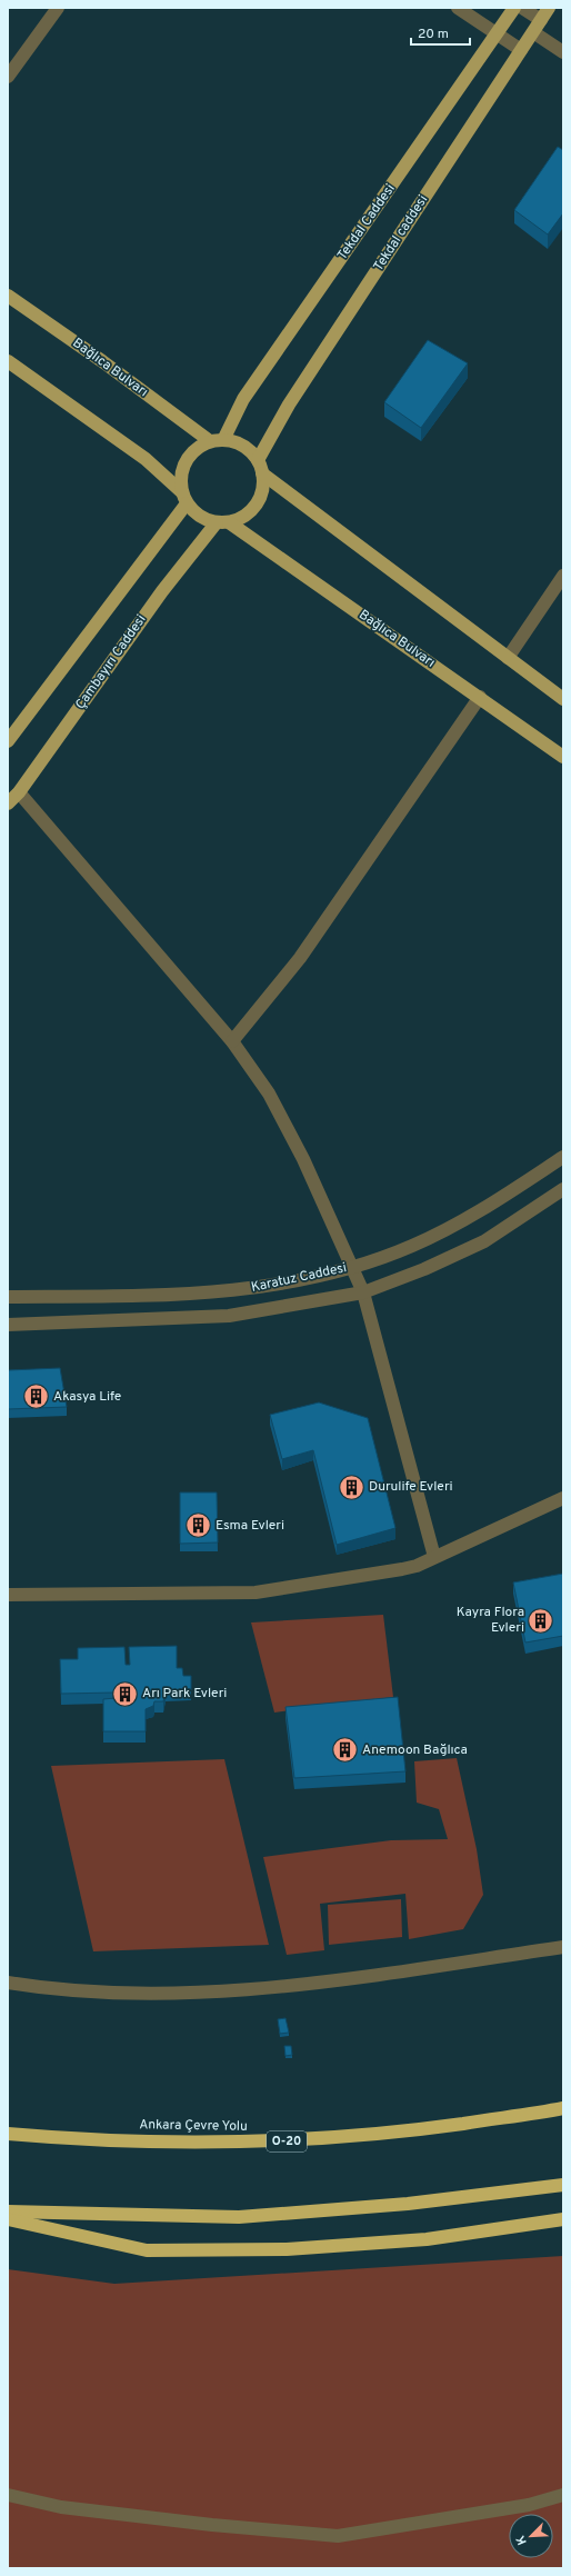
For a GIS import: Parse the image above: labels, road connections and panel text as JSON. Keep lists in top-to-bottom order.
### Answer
{
  "streets": {
    "highway": ["Ankara Çevre Yolu", "O-20"],
    "main road": [
      "Tekdal Caddesi",
      "Tekdal caddesi",
      "Bağlıca Bulvarı",
      "Çambayırı Caddesi"
    ],
    "street": ["Karatuz Caddesi"]
  },
  "crossings": [
    ["Tekdal Caddesi", "Tekdal caddesi"],
    ["Tekdal Caddesi", "Bağlıca Bulvarı"],
    ["Tekdal Caddesi", "Çambayırı Caddesi"],
    ["Tekdal caddesi", "Bağlıca Bulvarı"],
    ["Tekdal caddesi", "Çambayırı Caddesi"],
    ["Bağlıca Bulvarı", "Çambayırı Caddesi"]
  ],
  "places": {
    "building": [
      "Akasya Life",
      "Durulife Evleri",
      "Esma Evleri",
      "Kayra Flora Evleri",
      "Arı Park Evleri",
      "Anemoon Bağlıca"
    ]
  },
  "scale_bar": "20 m",
  "north": "bottom left"
}
